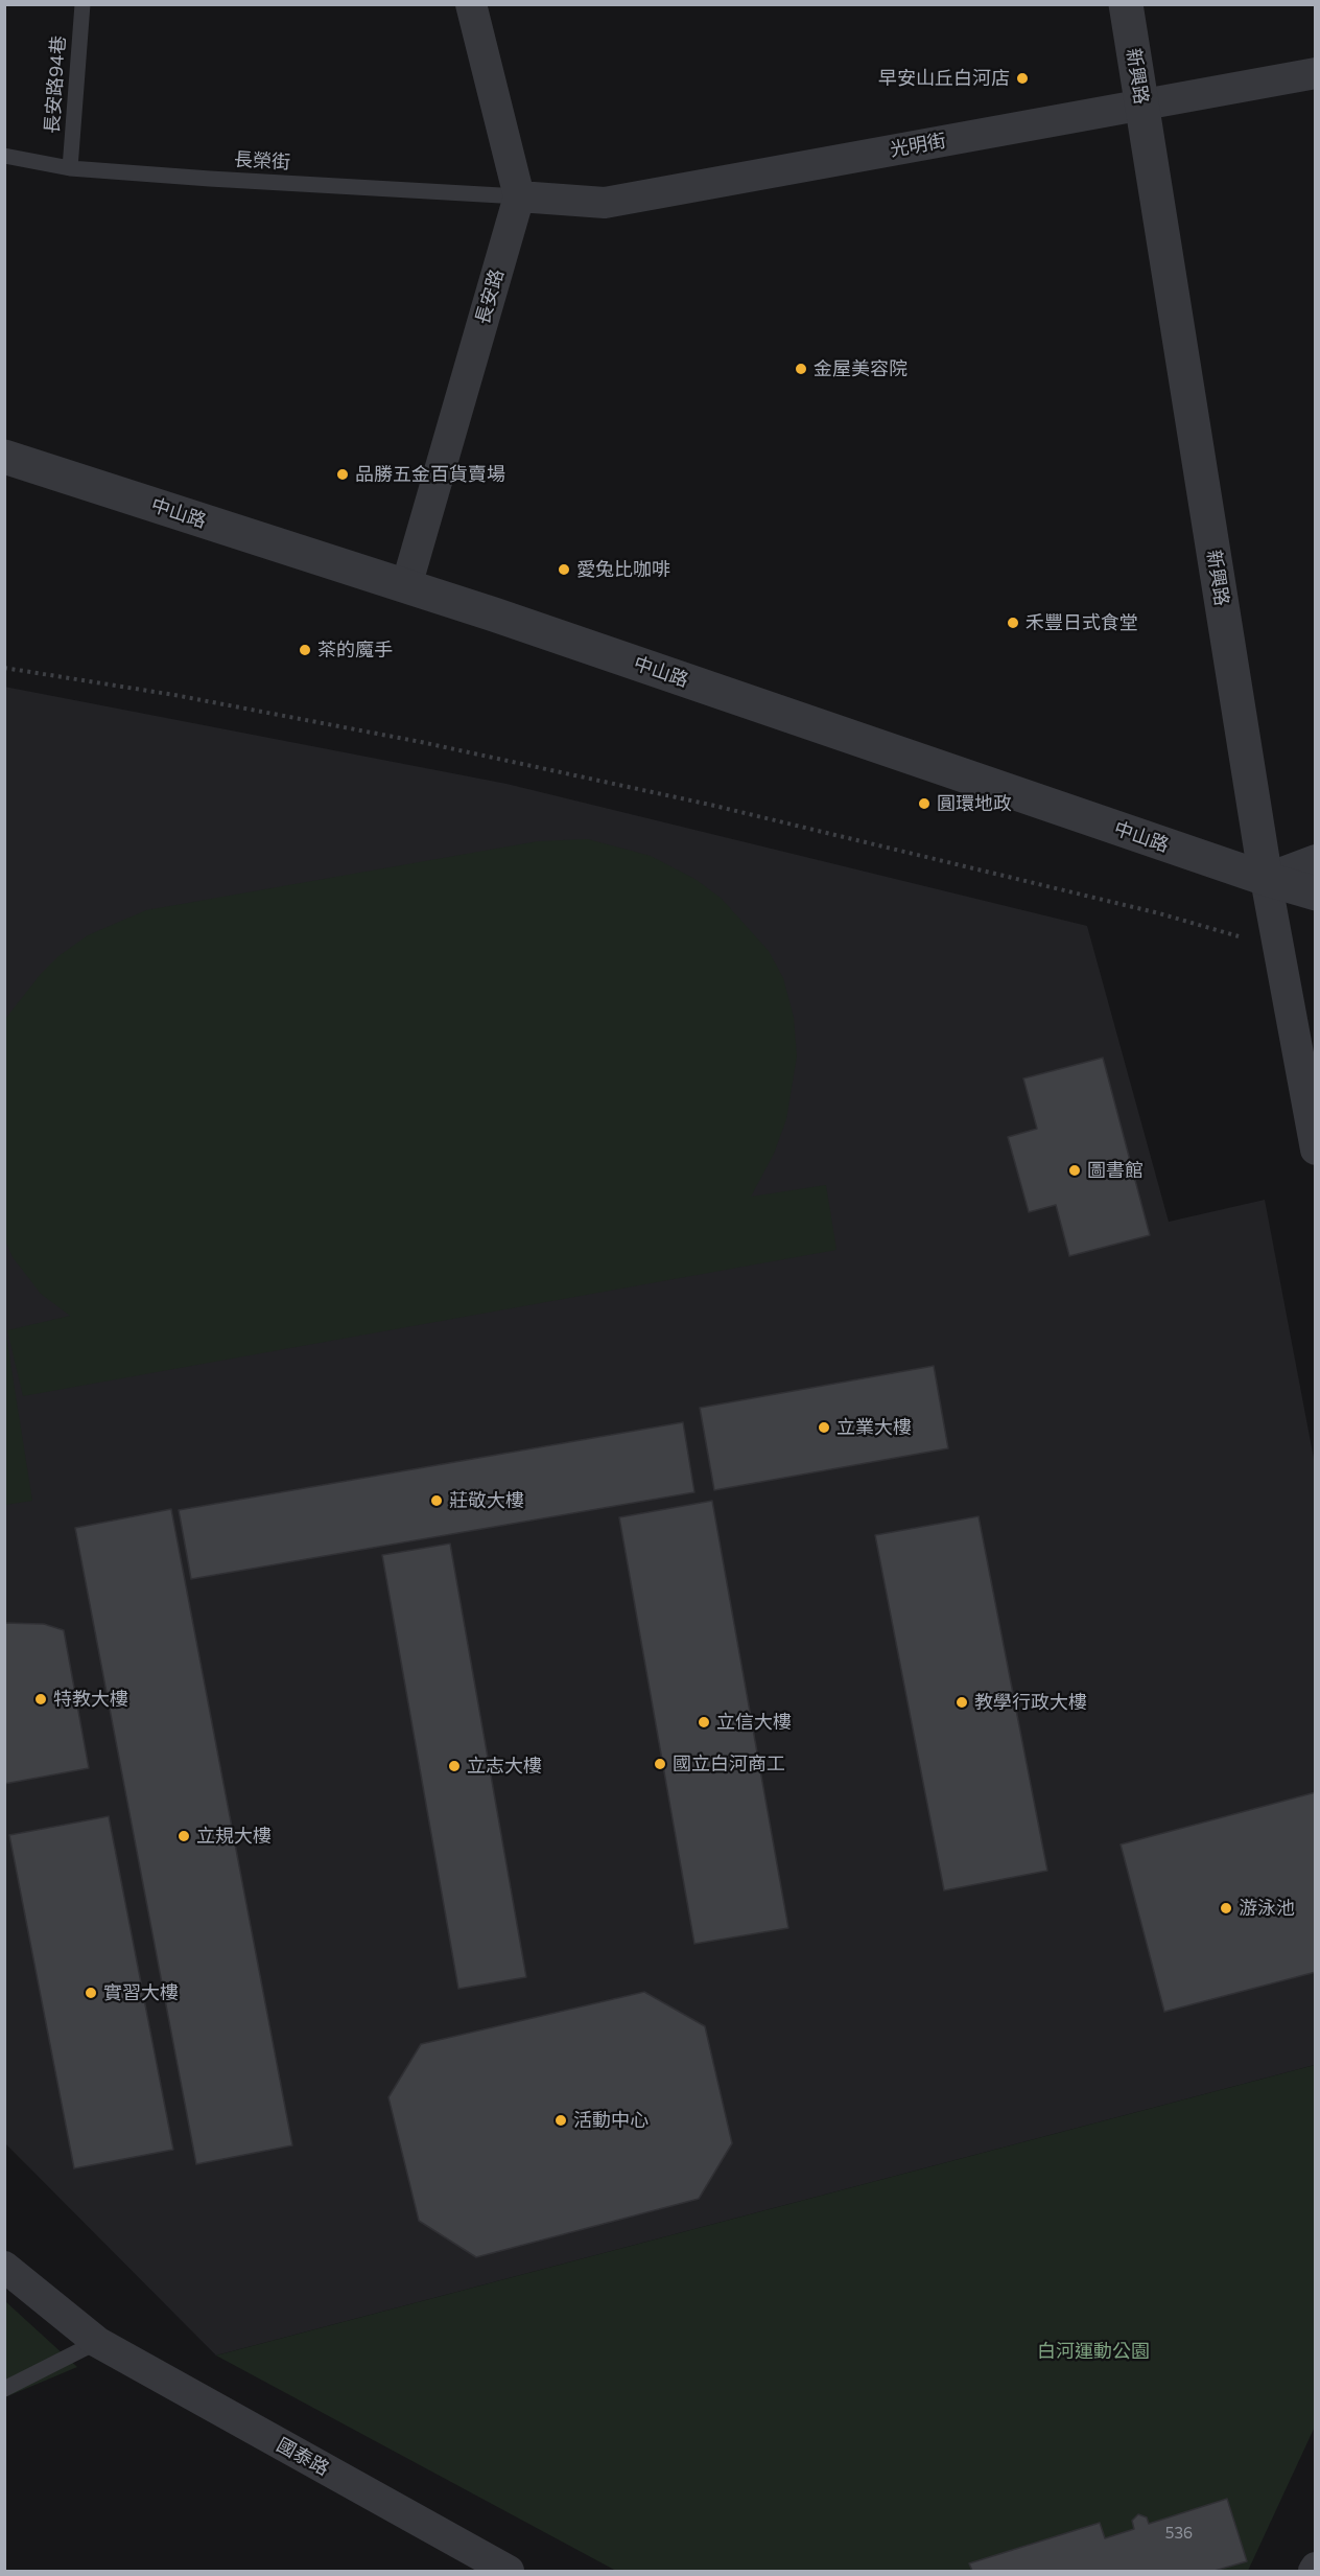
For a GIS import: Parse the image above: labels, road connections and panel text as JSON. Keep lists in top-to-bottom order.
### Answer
{
  "streets": {
    "street": [
      "新興路",
      "光明街",
      "長安路",
      "中山路",
      "國泰路"
    ],
    "lane": ["長安路94巷", "長榮街"]
  },
  "crossings": [
    ["新興路", "光明街"],
    ["新興路", "中山路"],
    ["長安路94巷", "長榮街"],
    ["光明街", "長榮街"],
    ["光明街", "長安路"],
    ["長榮街", "長安路"],
    ["長安路", "中山路"]
  ],
  "parks": ["白河運動公園"],
  "places": [
    "早安山丘白河店",
    "金屋美容院",
    "品勝五金百貨賣場",
    "愛兔比咖啡",
    "禾豐日式食堂",
    "茶的魔手",
    "圓環地政",
    "圖書館",
    "立業大樓",
    "莊敬大樓",
    "特教大樓",
    "教學行政大樓",
    "立信大樓",
    "國立白河商工",
    "立志大樓",
    "立規大樓",
    "游泳池",
    "實習大樓",
    "活動中心"
  ],
  "house_numbers": ["536"]
}
